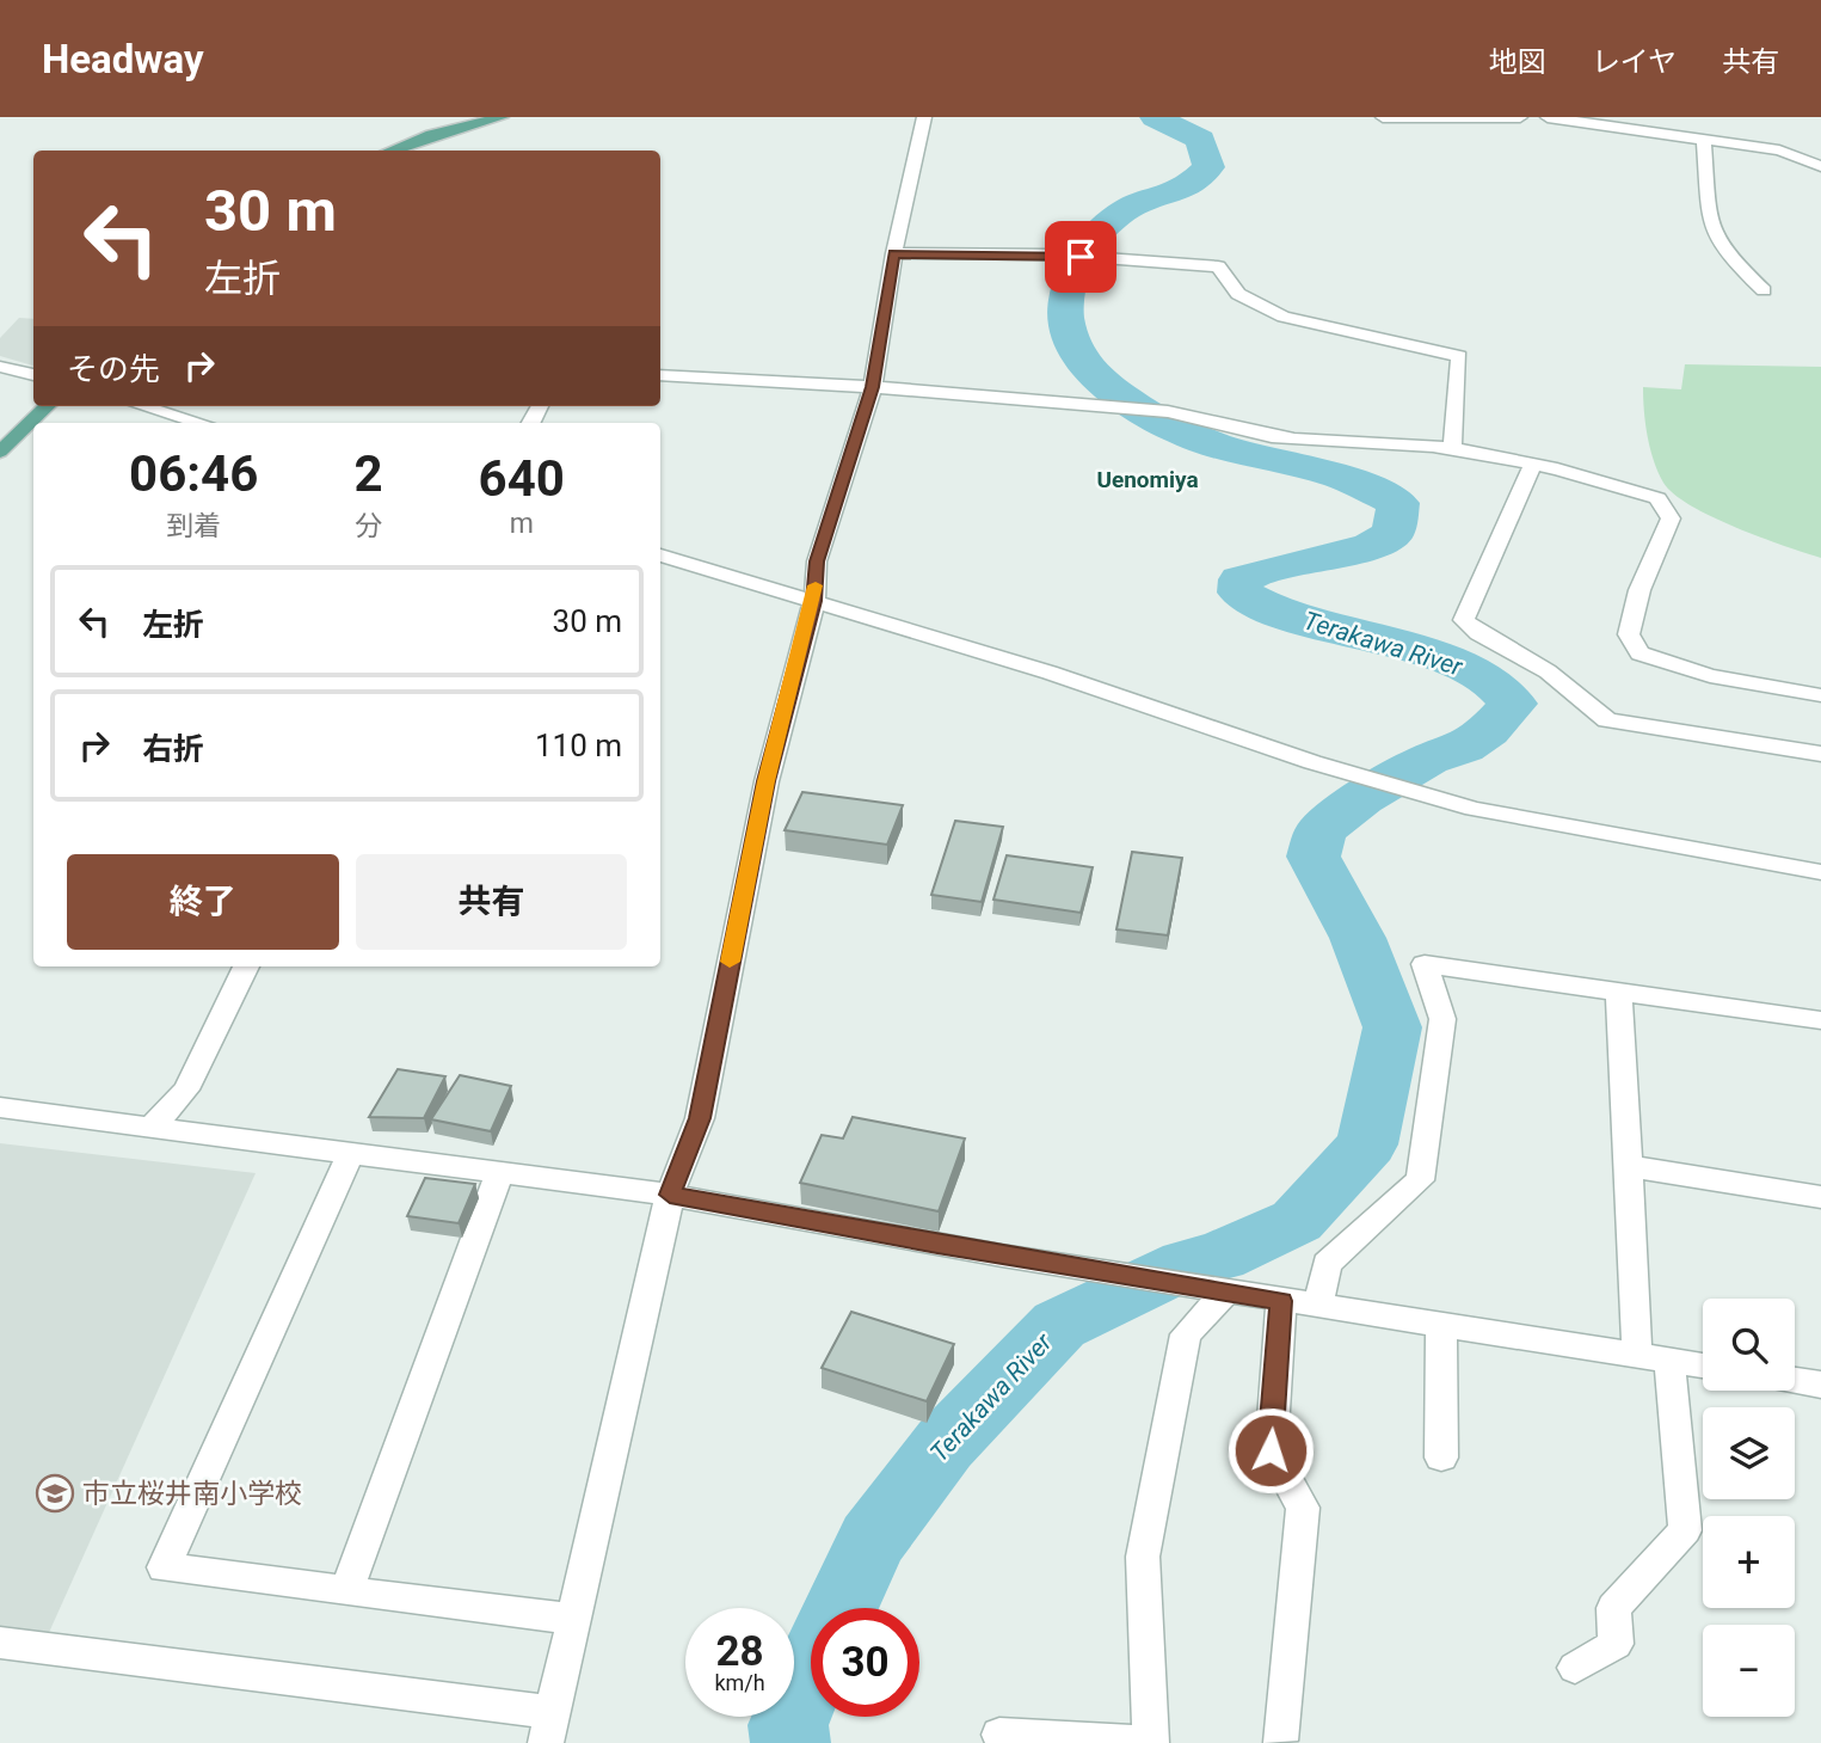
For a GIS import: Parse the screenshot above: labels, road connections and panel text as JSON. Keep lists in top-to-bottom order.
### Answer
{
  "districts": ["Uenomiya"],
  "water": ["Terakawa River"],
  "places": {
    "school or university": ["市立桜井南小学校"]
  },
  "page": {
    "header": "Headway",
    "nav": ["地図", "レイヤ", "共有"],
    "turn": ["30 m", "左折"],
    "then": "その先",
    "eta": [
      "06:46",
      "到着",
      "2",
      "分",
      "640",
      "m"
    ],
    "list": [
      {
        "name": "左折",
        "value": "30 m"
      },
      {
        "name": "右折",
        "value": "110 m"
      }
    ],
    "buttons": ["終了", "共有"],
    "map_buttons": ["+", "−"],
    "speed": "28 km/h",
    "limit": "30"
  }
}
